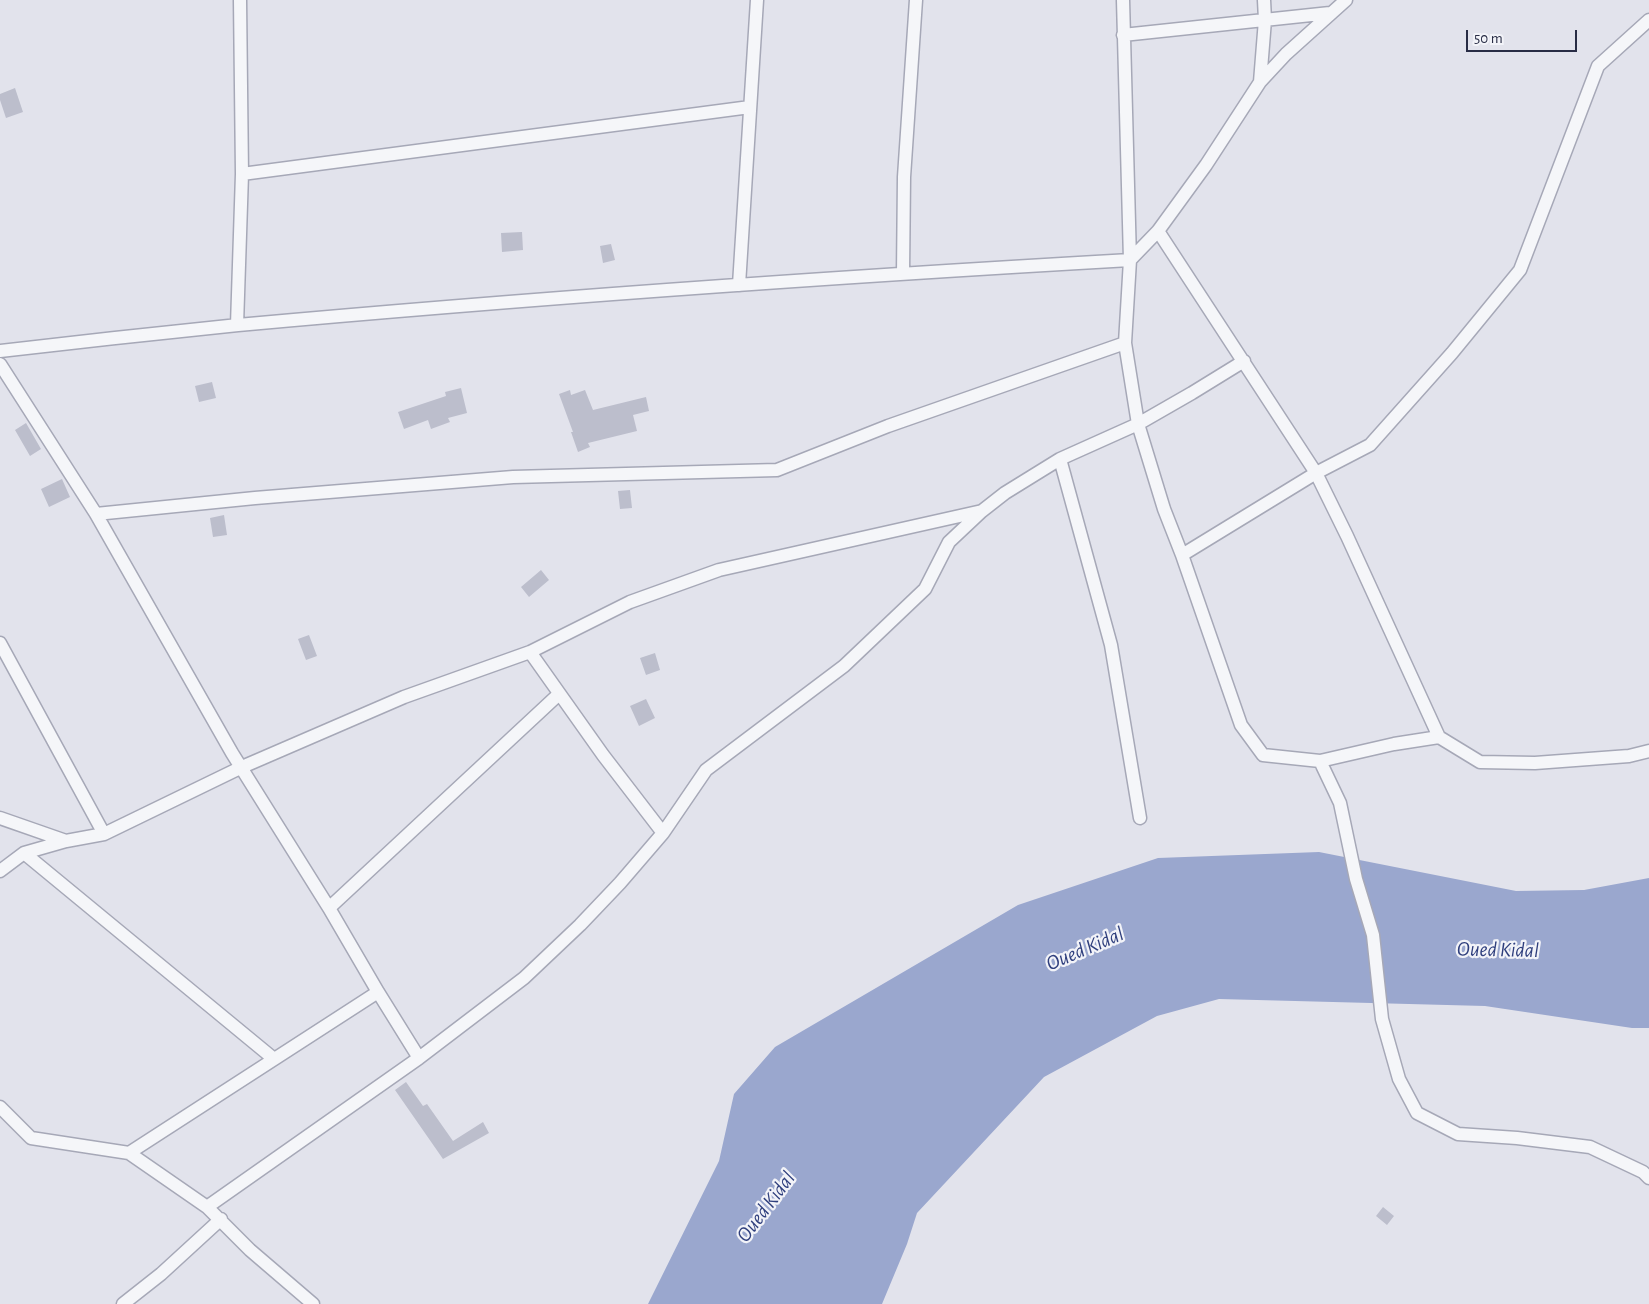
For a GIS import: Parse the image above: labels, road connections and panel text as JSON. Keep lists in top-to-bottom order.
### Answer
{
  "water": ["Oued Kidal"],
  "scale_bar": "50 m"
}
